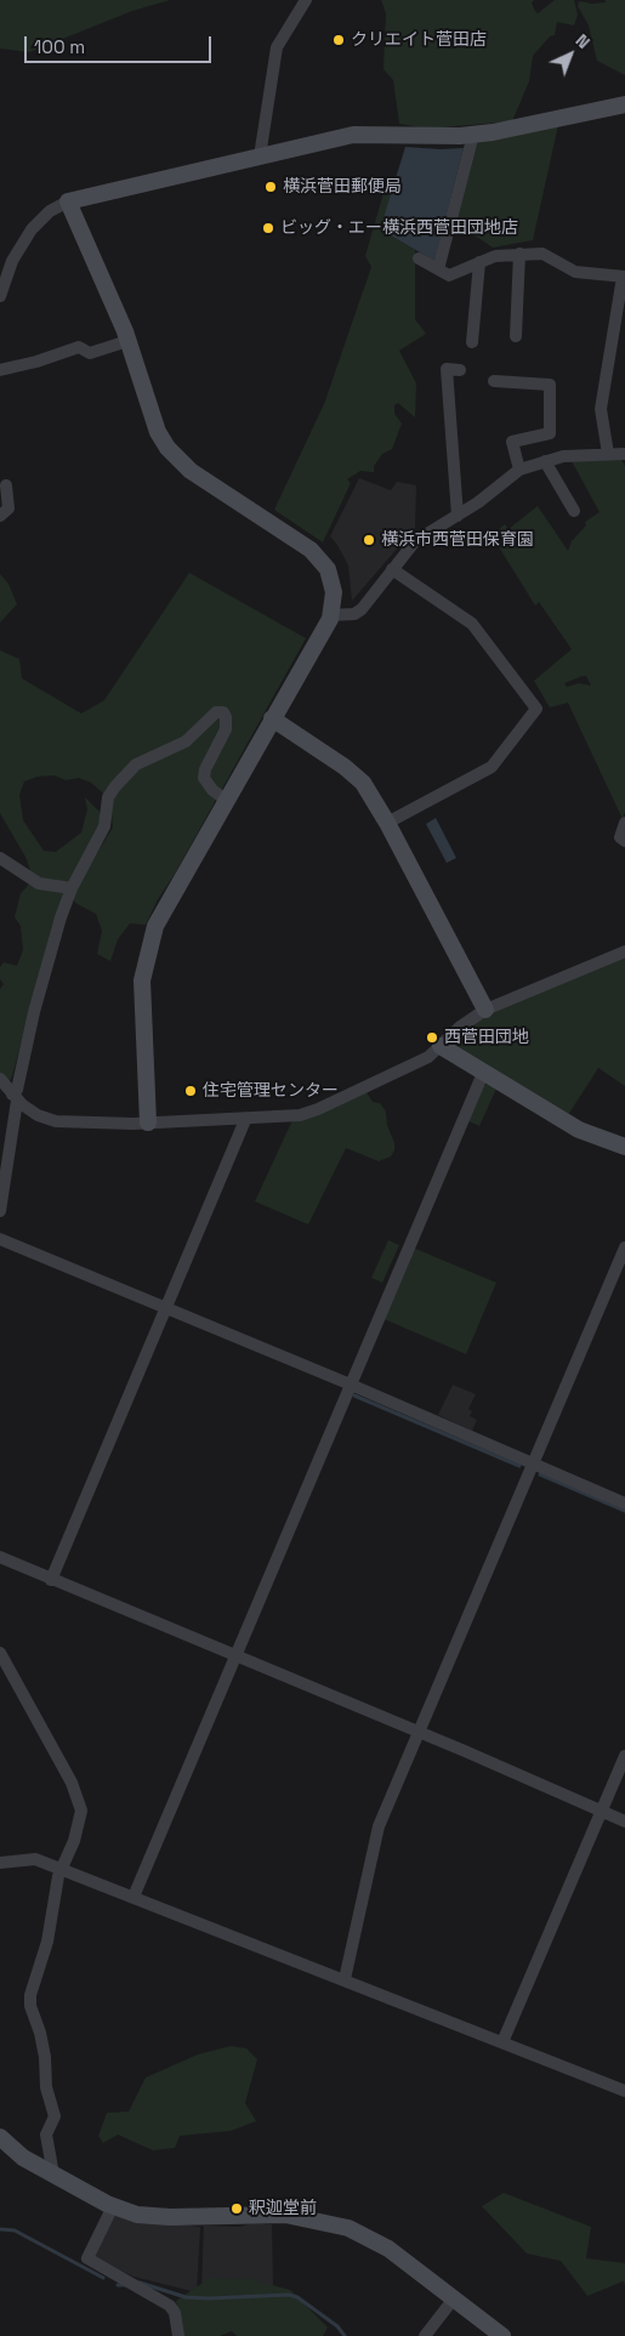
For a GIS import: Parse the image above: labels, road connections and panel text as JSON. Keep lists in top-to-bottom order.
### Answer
{
  "places": [
    "クリエイト菅田店",
    "横浜菅田郵便局",
    "ビッグ・エー横浜西菅田団地店",
    "横浜市西菅田保育園",
    "西菅田団地",
    "住宅管理センター",
    "釈迦堂前"
  ],
  "scale_bar": "100 m",
  "north": "top right"
}
